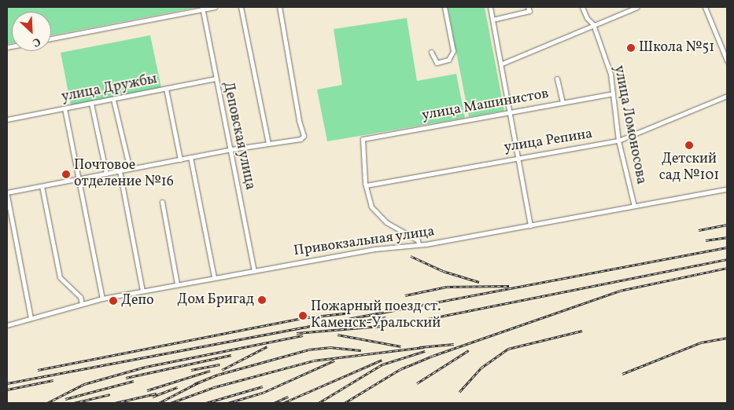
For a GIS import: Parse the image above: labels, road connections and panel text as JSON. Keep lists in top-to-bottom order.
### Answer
{
  "streets": {
    "street": [
      "улица Дружбы",
      "улица Машинистов",
      "улица Ломоносова",
      "Деповская улица",
      "улица Репина",
      "Привокзальная улица"
    ]
  },
  "crossings": [
    ["улица Дружбы", "Деповская улица"],
    ["улица Машинистов", "улица Ломоносова"],
    ["улица Машинистов", "улица Репина"],
    ["улица Ломоносова", "улица Репина"],
    ["улица Ломоносова", "Привокзальная улица"],
    ["Деповская улица", "Привокзальная улица"]
  ],
  "places": [
    "Школа №51",
    "Детский сад №101",
    "Почтовое отделение №16",
    "Дом Бригад",
    "Депо",
    "Пожарный поезд ст. Каменск-Уральский"
  ],
  "north": "bottom right"
}
